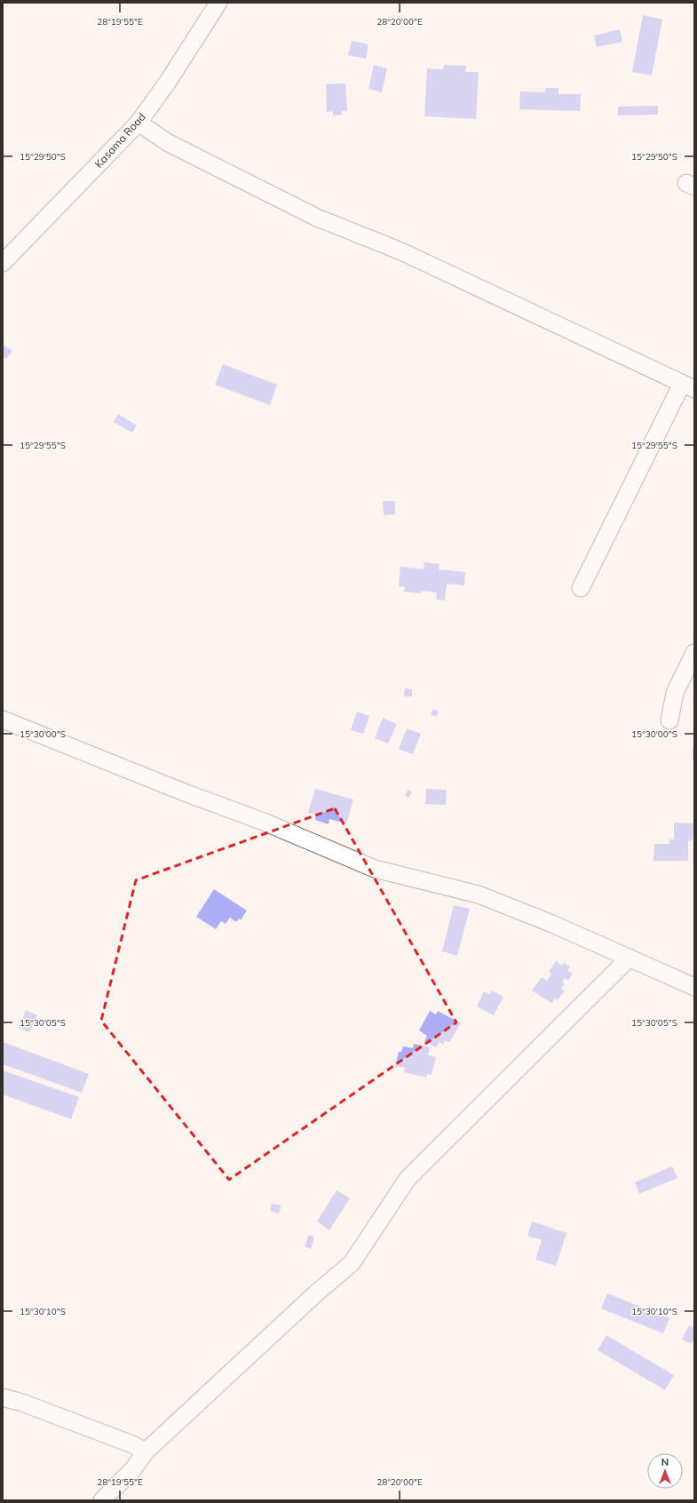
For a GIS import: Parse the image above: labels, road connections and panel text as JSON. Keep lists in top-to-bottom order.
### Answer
{
  "streets": {
    "street": ["Kasama Road"]
  },
  "north": "top",
  "coordinates": [
    "28°19'55\"E",
    "28°20'00\"E",
    "15°29'50\"S",
    "15°29'55\"S",
    "15°30'00\"S",
    "15°30'05\"S",
    "15°30'10\"S"
  ]
}
